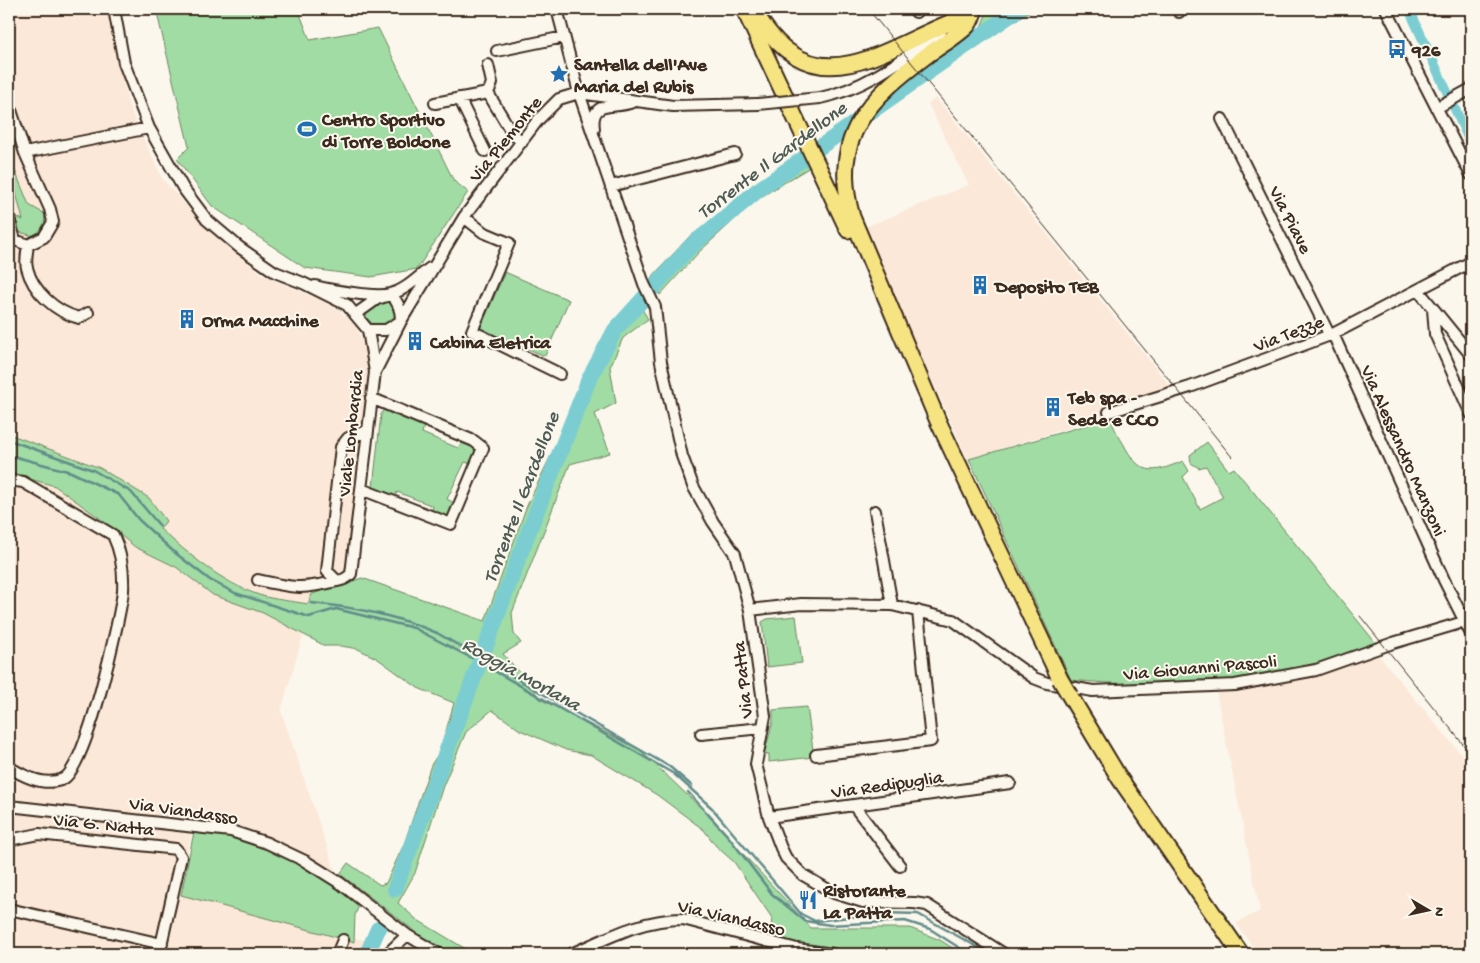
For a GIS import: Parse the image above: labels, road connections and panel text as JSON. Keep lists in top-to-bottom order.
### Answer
{
  "streets": {
    "street": [
      "Via Piemonte",
      "Via Piave",
      "Via Tezze",
      "Viale Lombardia",
      "Via Alessandro Manzoni",
      "Via Giovanni Pascoli",
      "Via Patta",
      "Via Redipuglia",
      "Via Viandasso",
      "Via G. Natta"
    ]
  },
  "crossings": [
    ["Via Piemonte", "Viale Lombardia"],
    ["Via Piemonte", "Via Patta"],
    ["Via Piave", "Via Tezze"],
    ["Via Piave", "Via Alessandro Manzoni"],
    ["Via Tezze", "Via Alessandro Manzoni"],
    ["Via Alessandro Manzoni", "Via Giovanni Pascoli"],
    ["Via Giovanni Pascoli", "Via Patta"],
    ["Via Patta", "Via Redipuglia"]
  ],
  "water": ["Torrente Il Gardellone", "Roggia Morlana"],
  "places": {
    "bus stop": ["926"],
    "place": ["Santella dell'Ave Maria del Rubis"],
    "sports": ["Centro Sportivo di Torre Boldone"],
    "building": [
      "Deposito TEB",
      "Orma Macchine",
      "Cabina Eletrica",
      "Teb spa - Sede e CCO"
    ],
    "restaurant": ["Ristorante La Patta"]
  },
  "north": "right"
}
